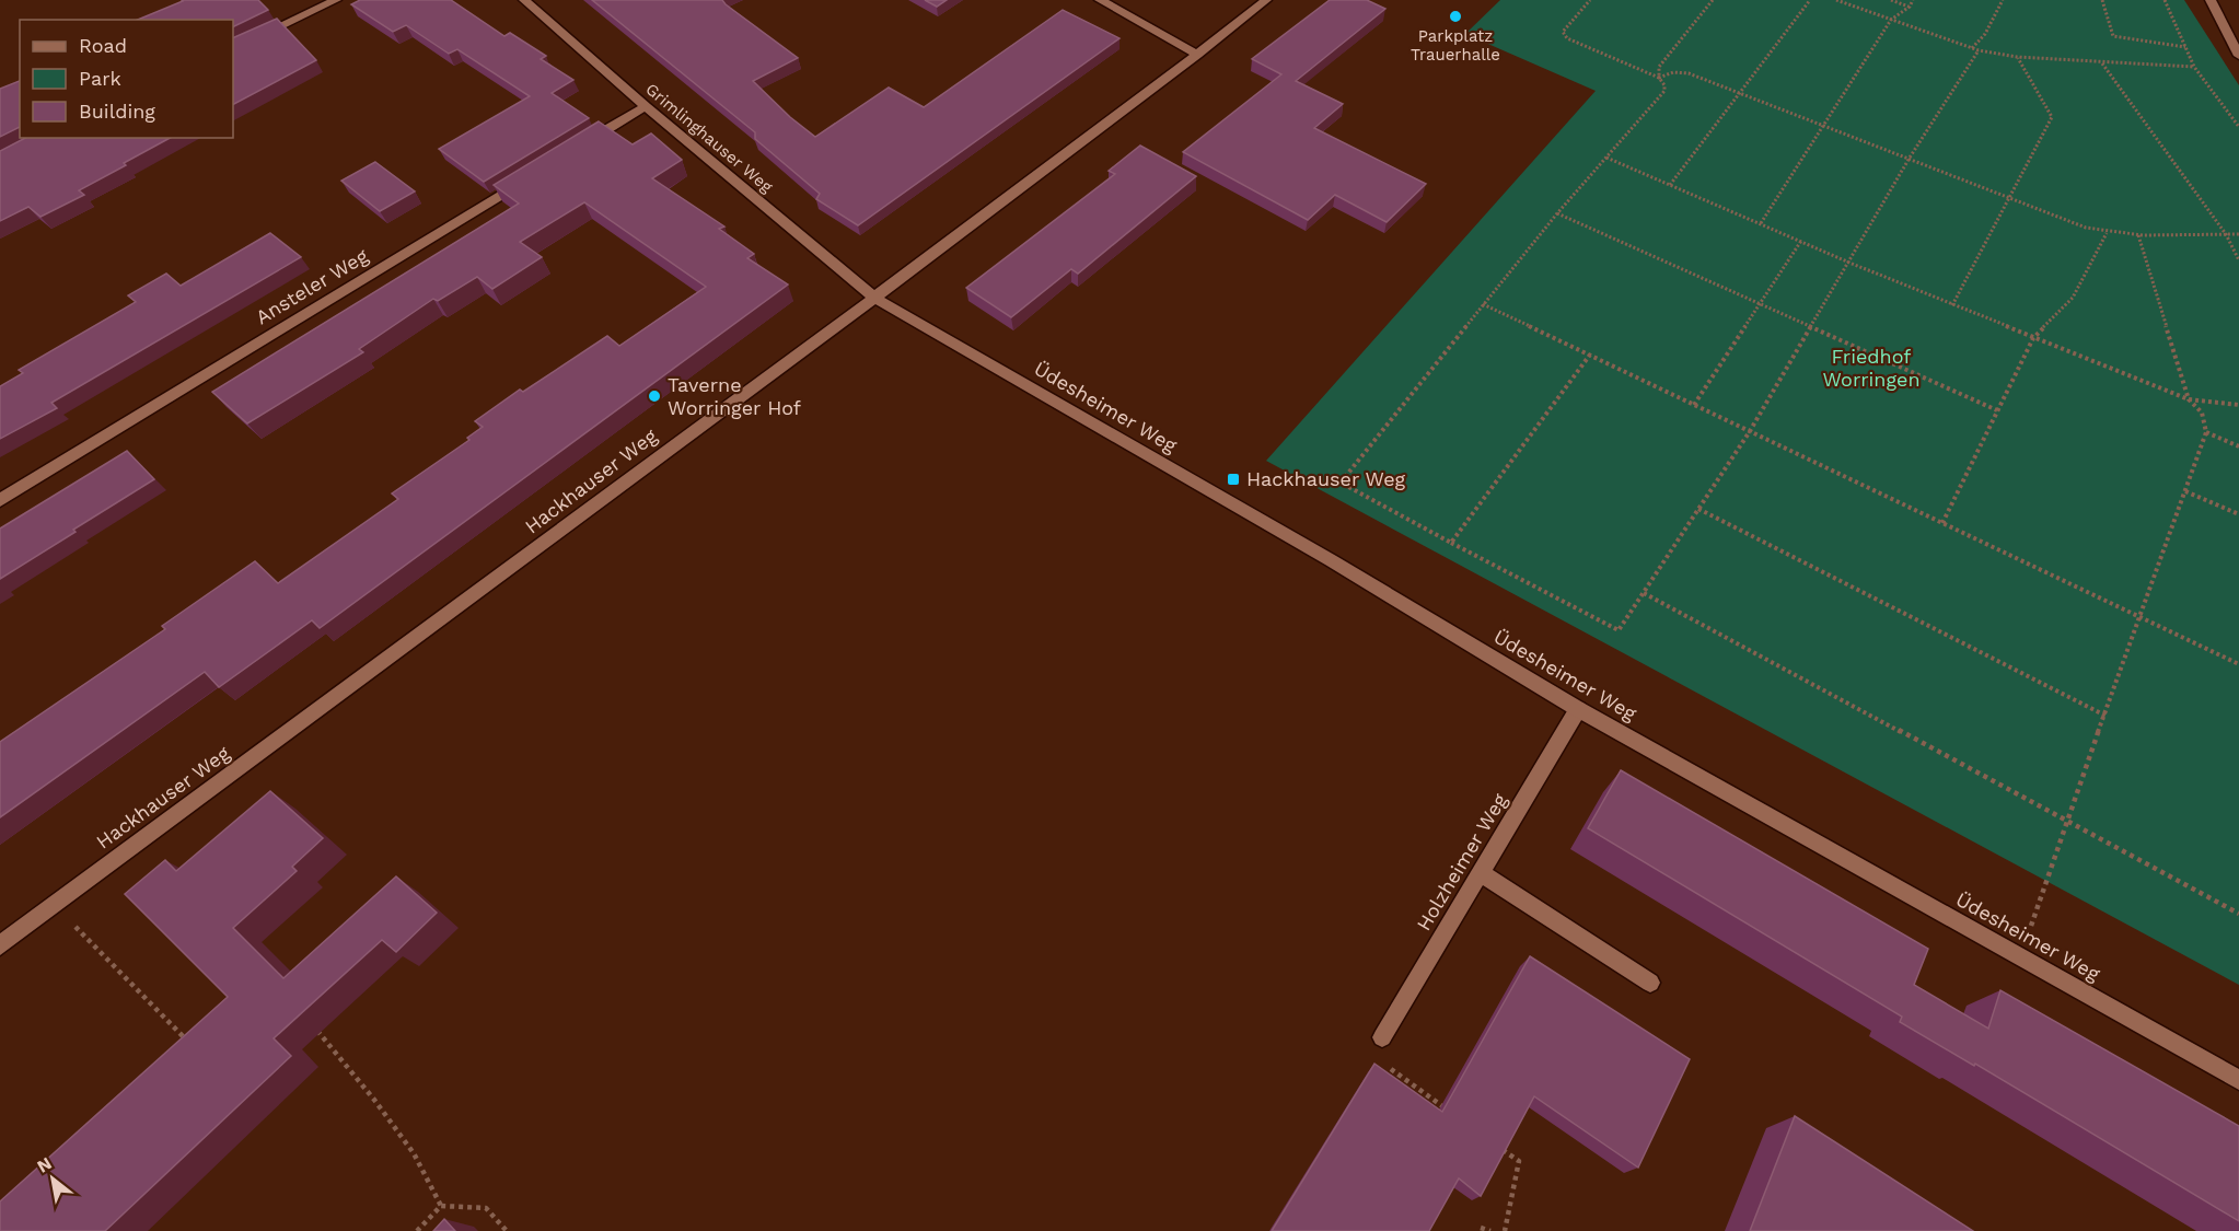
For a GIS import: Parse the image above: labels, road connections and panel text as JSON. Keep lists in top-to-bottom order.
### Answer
{
  "streets": {
    "street": [
      "Grimlinghauser Weg",
      "Ansteler Weg",
      "Üdesheimer Weg",
      "Hackhauser Weg",
      "Holzheimer Weg"
    ]
  },
  "crossings": [
    ["Grimlinghauser Weg", "Üdesheimer Weg"],
    ["Grimlinghauser Weg", "Hackhauser Weg"],
    ["Üdesheimer Weg", "Hackhauser Weg"],
    ["Üdesheimer Weg", "Holzheimer Weg"]
  ],
  "parks": ["Friedhof Worringen"],
  "places": {
    "other": ["Parkplatz Trauerhalle", "Taverne Worringer Hof"],
    "transit": ["Hackhauser Weg"]
  },
  "legend": ["Road", "Park", "Building"],
  "north": "top left"
}
